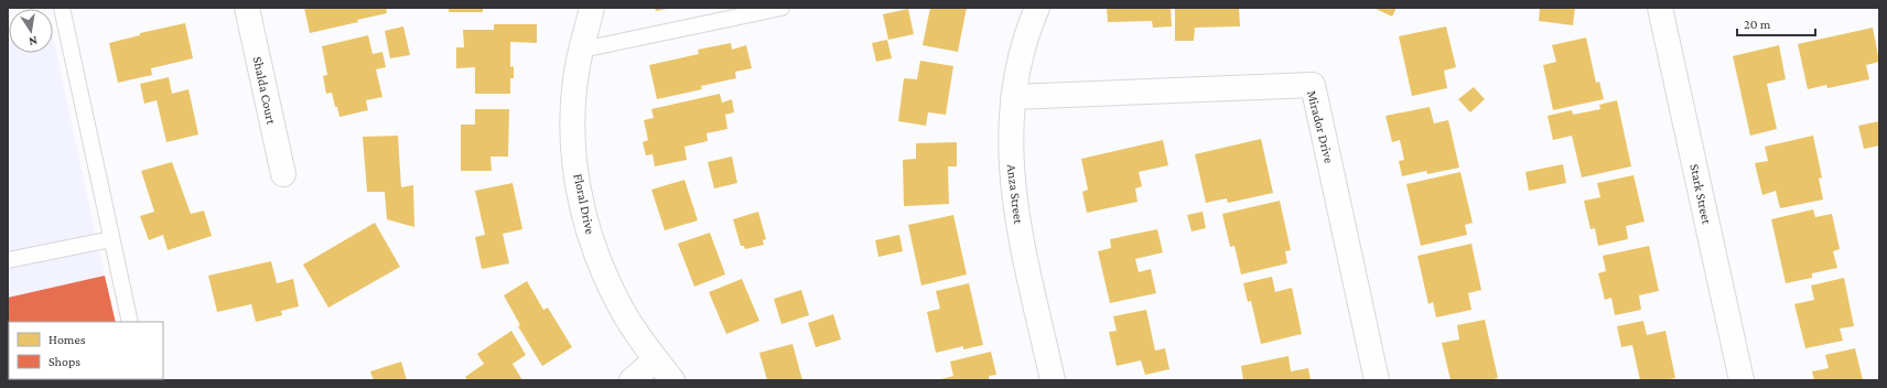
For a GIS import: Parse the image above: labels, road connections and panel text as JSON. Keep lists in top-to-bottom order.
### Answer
{
  "streets": {
    "street": [
      "Shalda Court",
      "Mirador Drive",
      "Anza Street",
      "Stark Street",
      "Floral Drive"
    ]
  },
  "crossings": [
    ["Mirador Drive", "Anza Street"]
  ],
  "legend": ["Homes", "Shops"],
  "scale_bar": "20 m",
  "north": "bottom"
}
